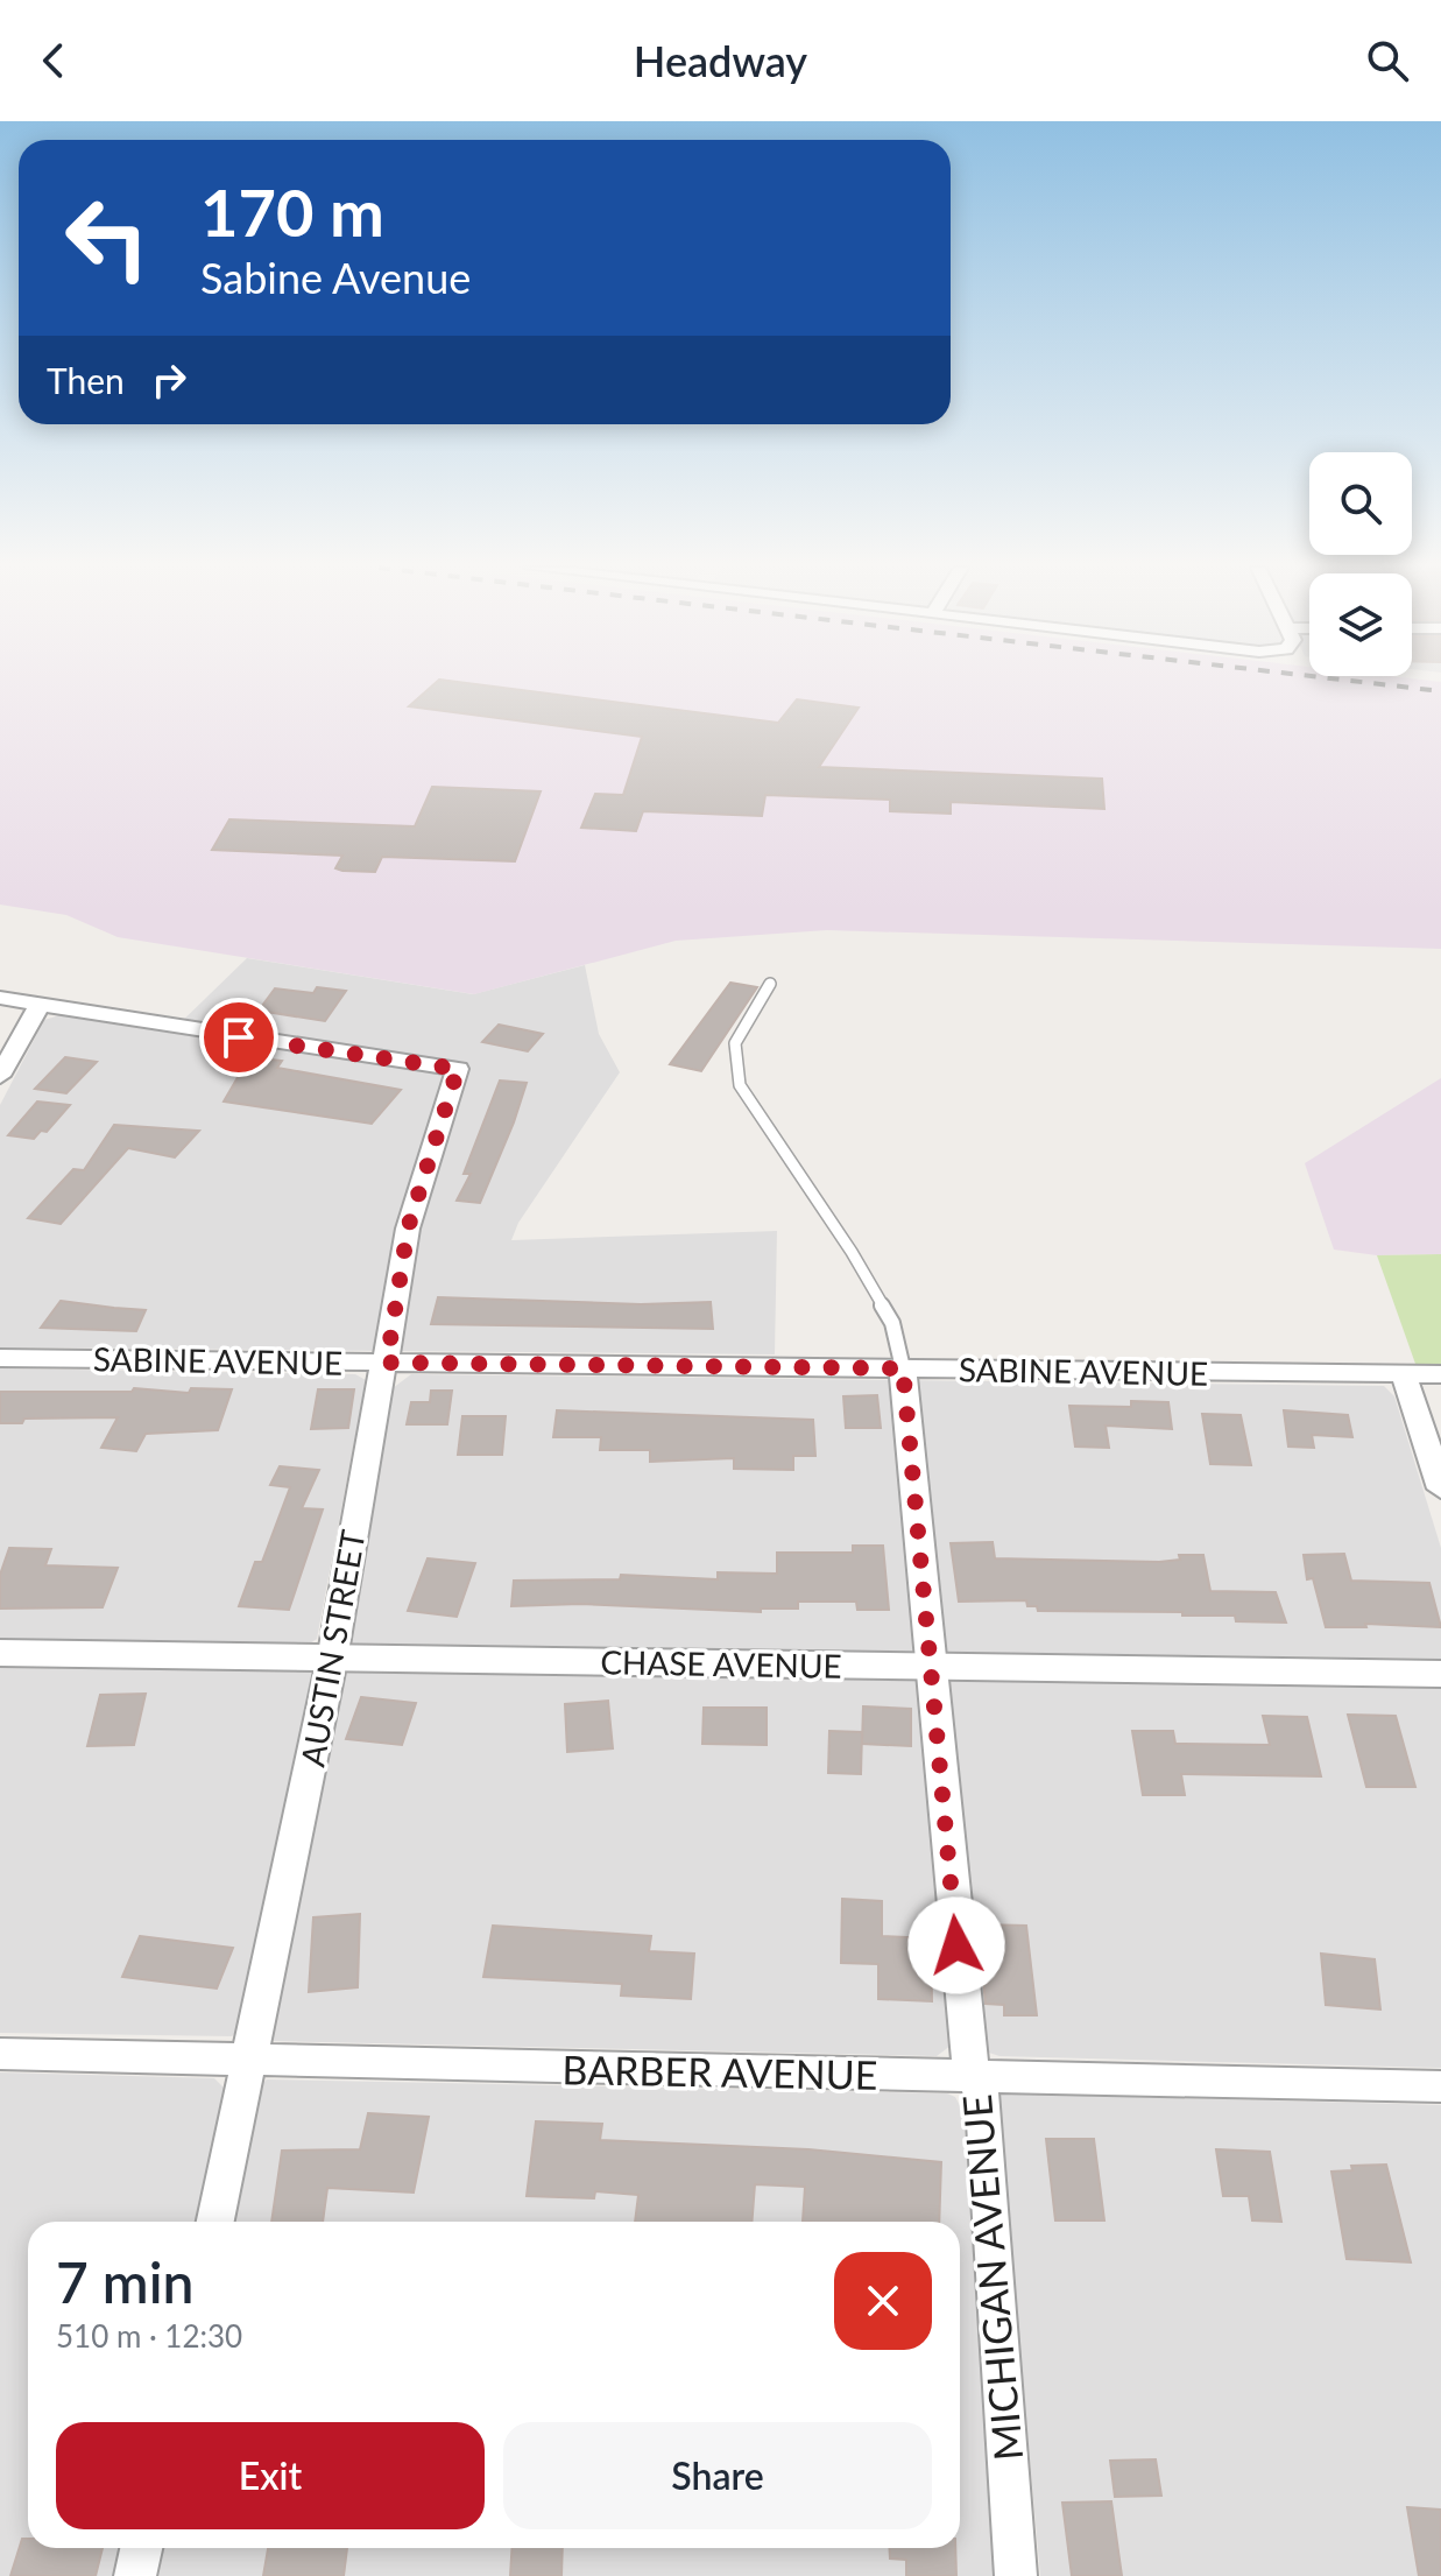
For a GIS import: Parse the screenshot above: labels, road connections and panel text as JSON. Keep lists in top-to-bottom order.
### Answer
{
  "streets": {
    "street": [
      "SABINE AVENUE",
      "AUSTIN STREET",
      "CHASE AVENUE",
      "BARBER AVENUE",
      "MICHIGAN AVENUE"
    ]
  },
  "crossings": [
    ["SABINE AVENUE", "AUSTIN STREET"],
    ["SABINE AVENUE", "MICHIGAN AVENUE"],
    ["AUSTIN STREET", "CHASE AVENUE"],
    ["AUSTIN STREET", "BARBER AVENUE"],
    ["CHASE AVENUE", "MICHIGAN AVENUE"],
    ["BARBER AVENUE", "MICHIGAN AVENUE"]
  ],
  "page": {
    "header": "Headway",
    "turn": ["170 m", "Sabine Avenue"],
    "then": "Then",
    "heading": ["7 min", "510 m · 12:30"],
    "buttons": ["Exit", "Share"]
  }
}
